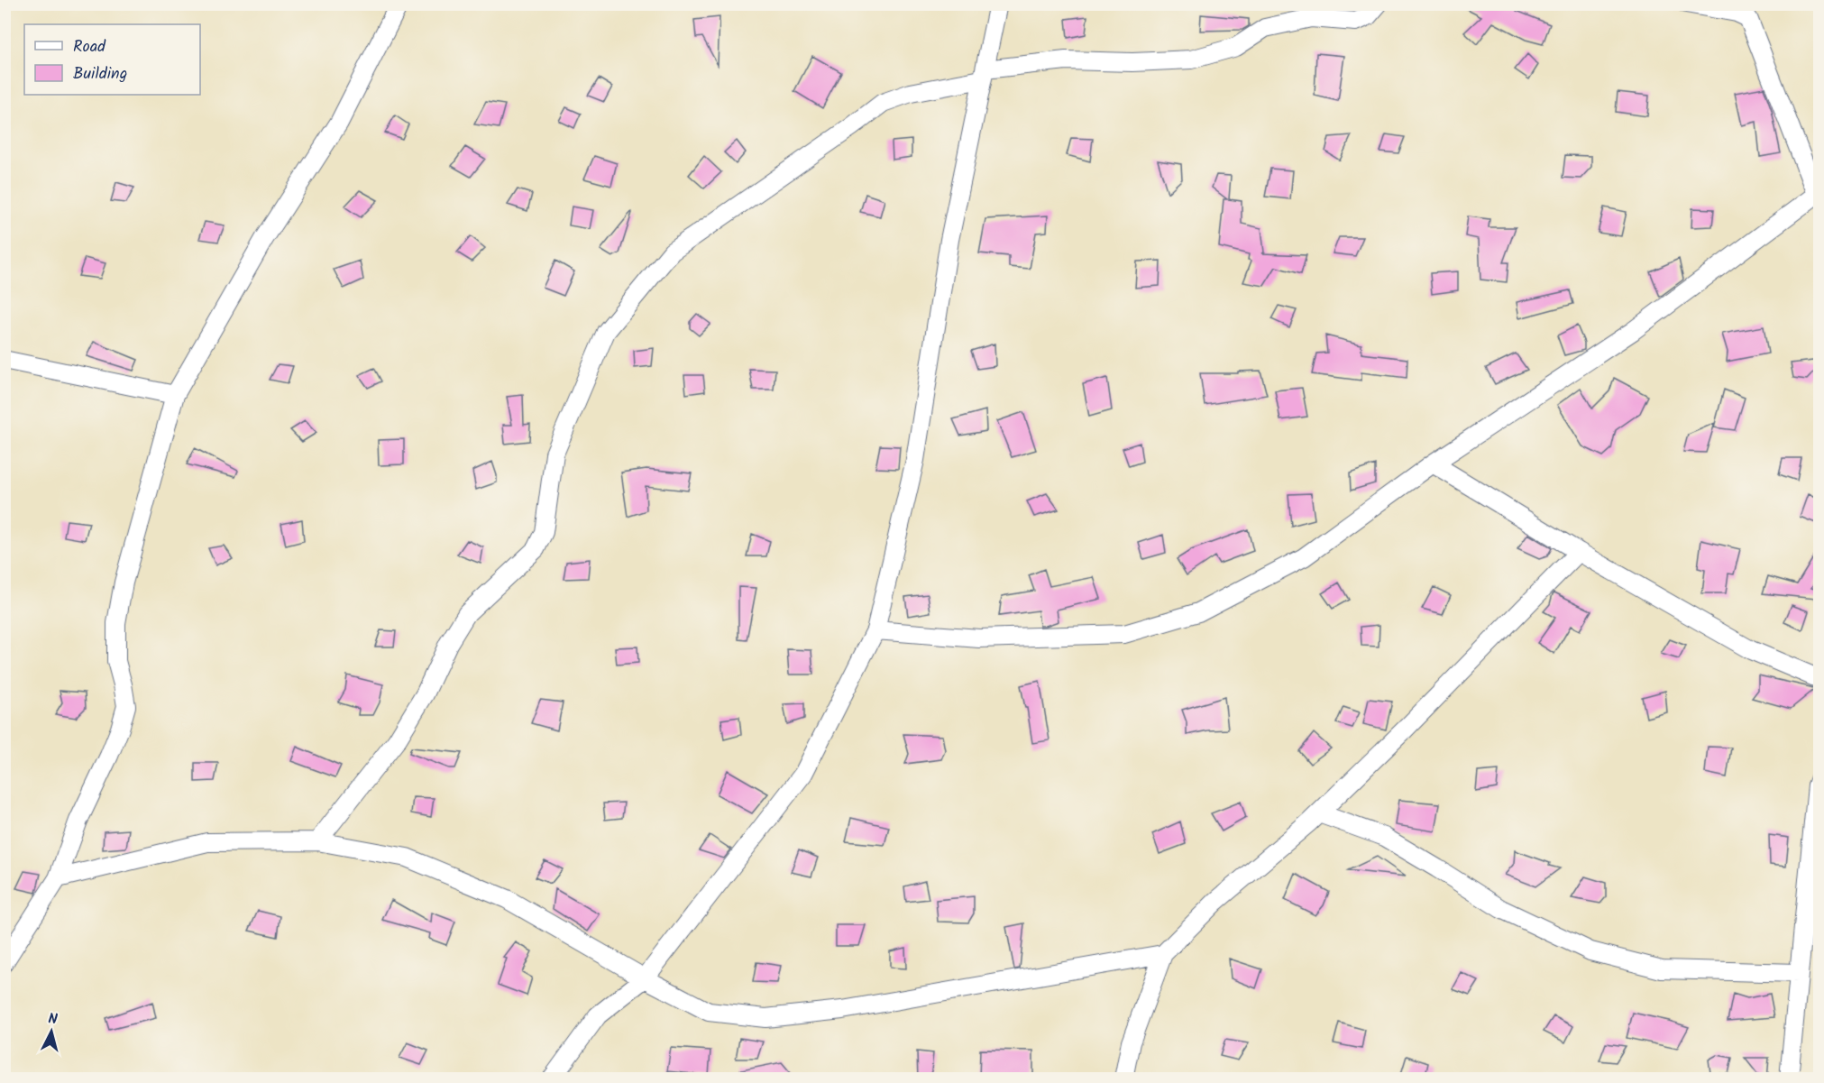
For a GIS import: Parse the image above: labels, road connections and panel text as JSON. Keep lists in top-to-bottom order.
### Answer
{
  "legend": ["Road", "Building"],
  "north": "top"
}
